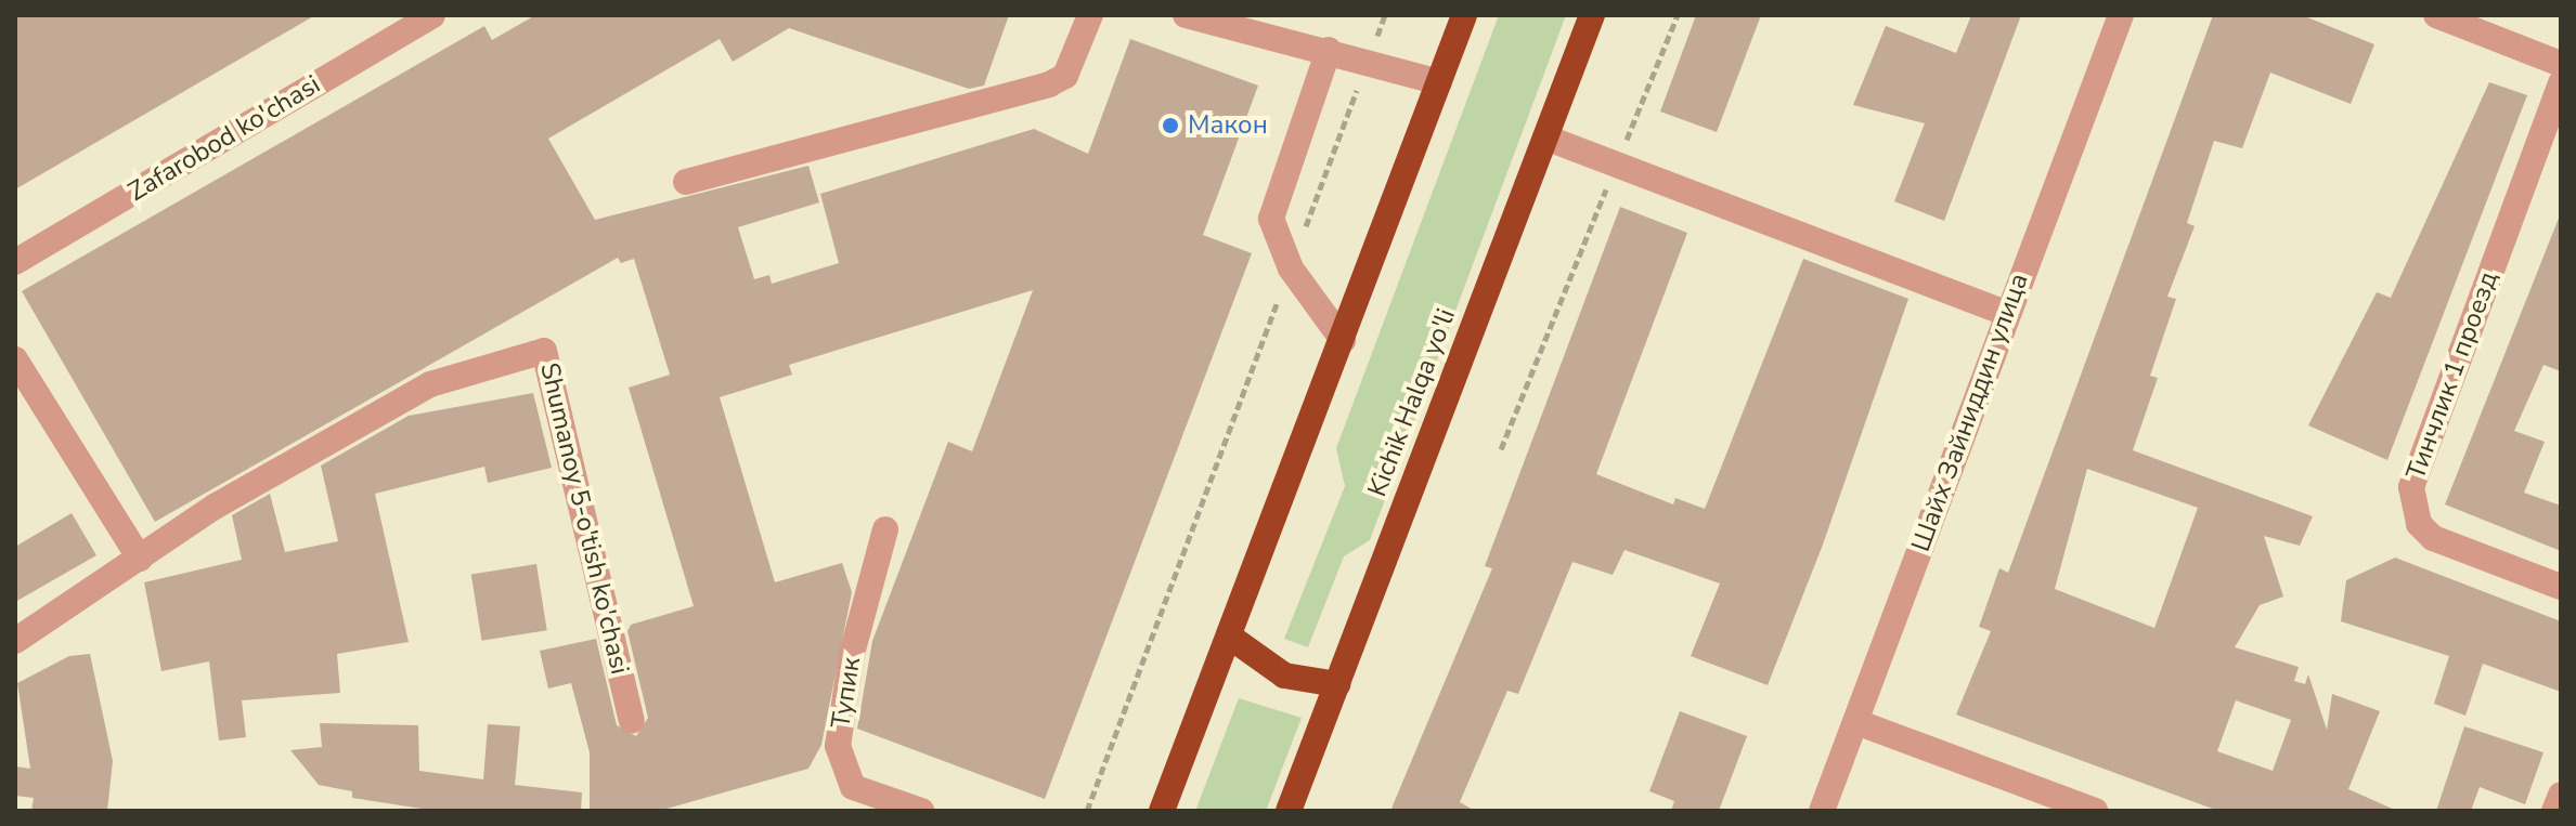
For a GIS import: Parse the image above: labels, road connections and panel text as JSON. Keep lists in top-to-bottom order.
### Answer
{
  "streets": {
    "highway": ["Kichik Halqa yo'li"],
    "street": [
      "Zafarobod ko'chasi",
      "Тинчлик 1 проезд",
      "Шайх Зайниддин улица",
      "Shumanoy 5-o'tish ko'chasi",
      "Тупик"
    ]
  },
  "places": ["Макон"]
}
